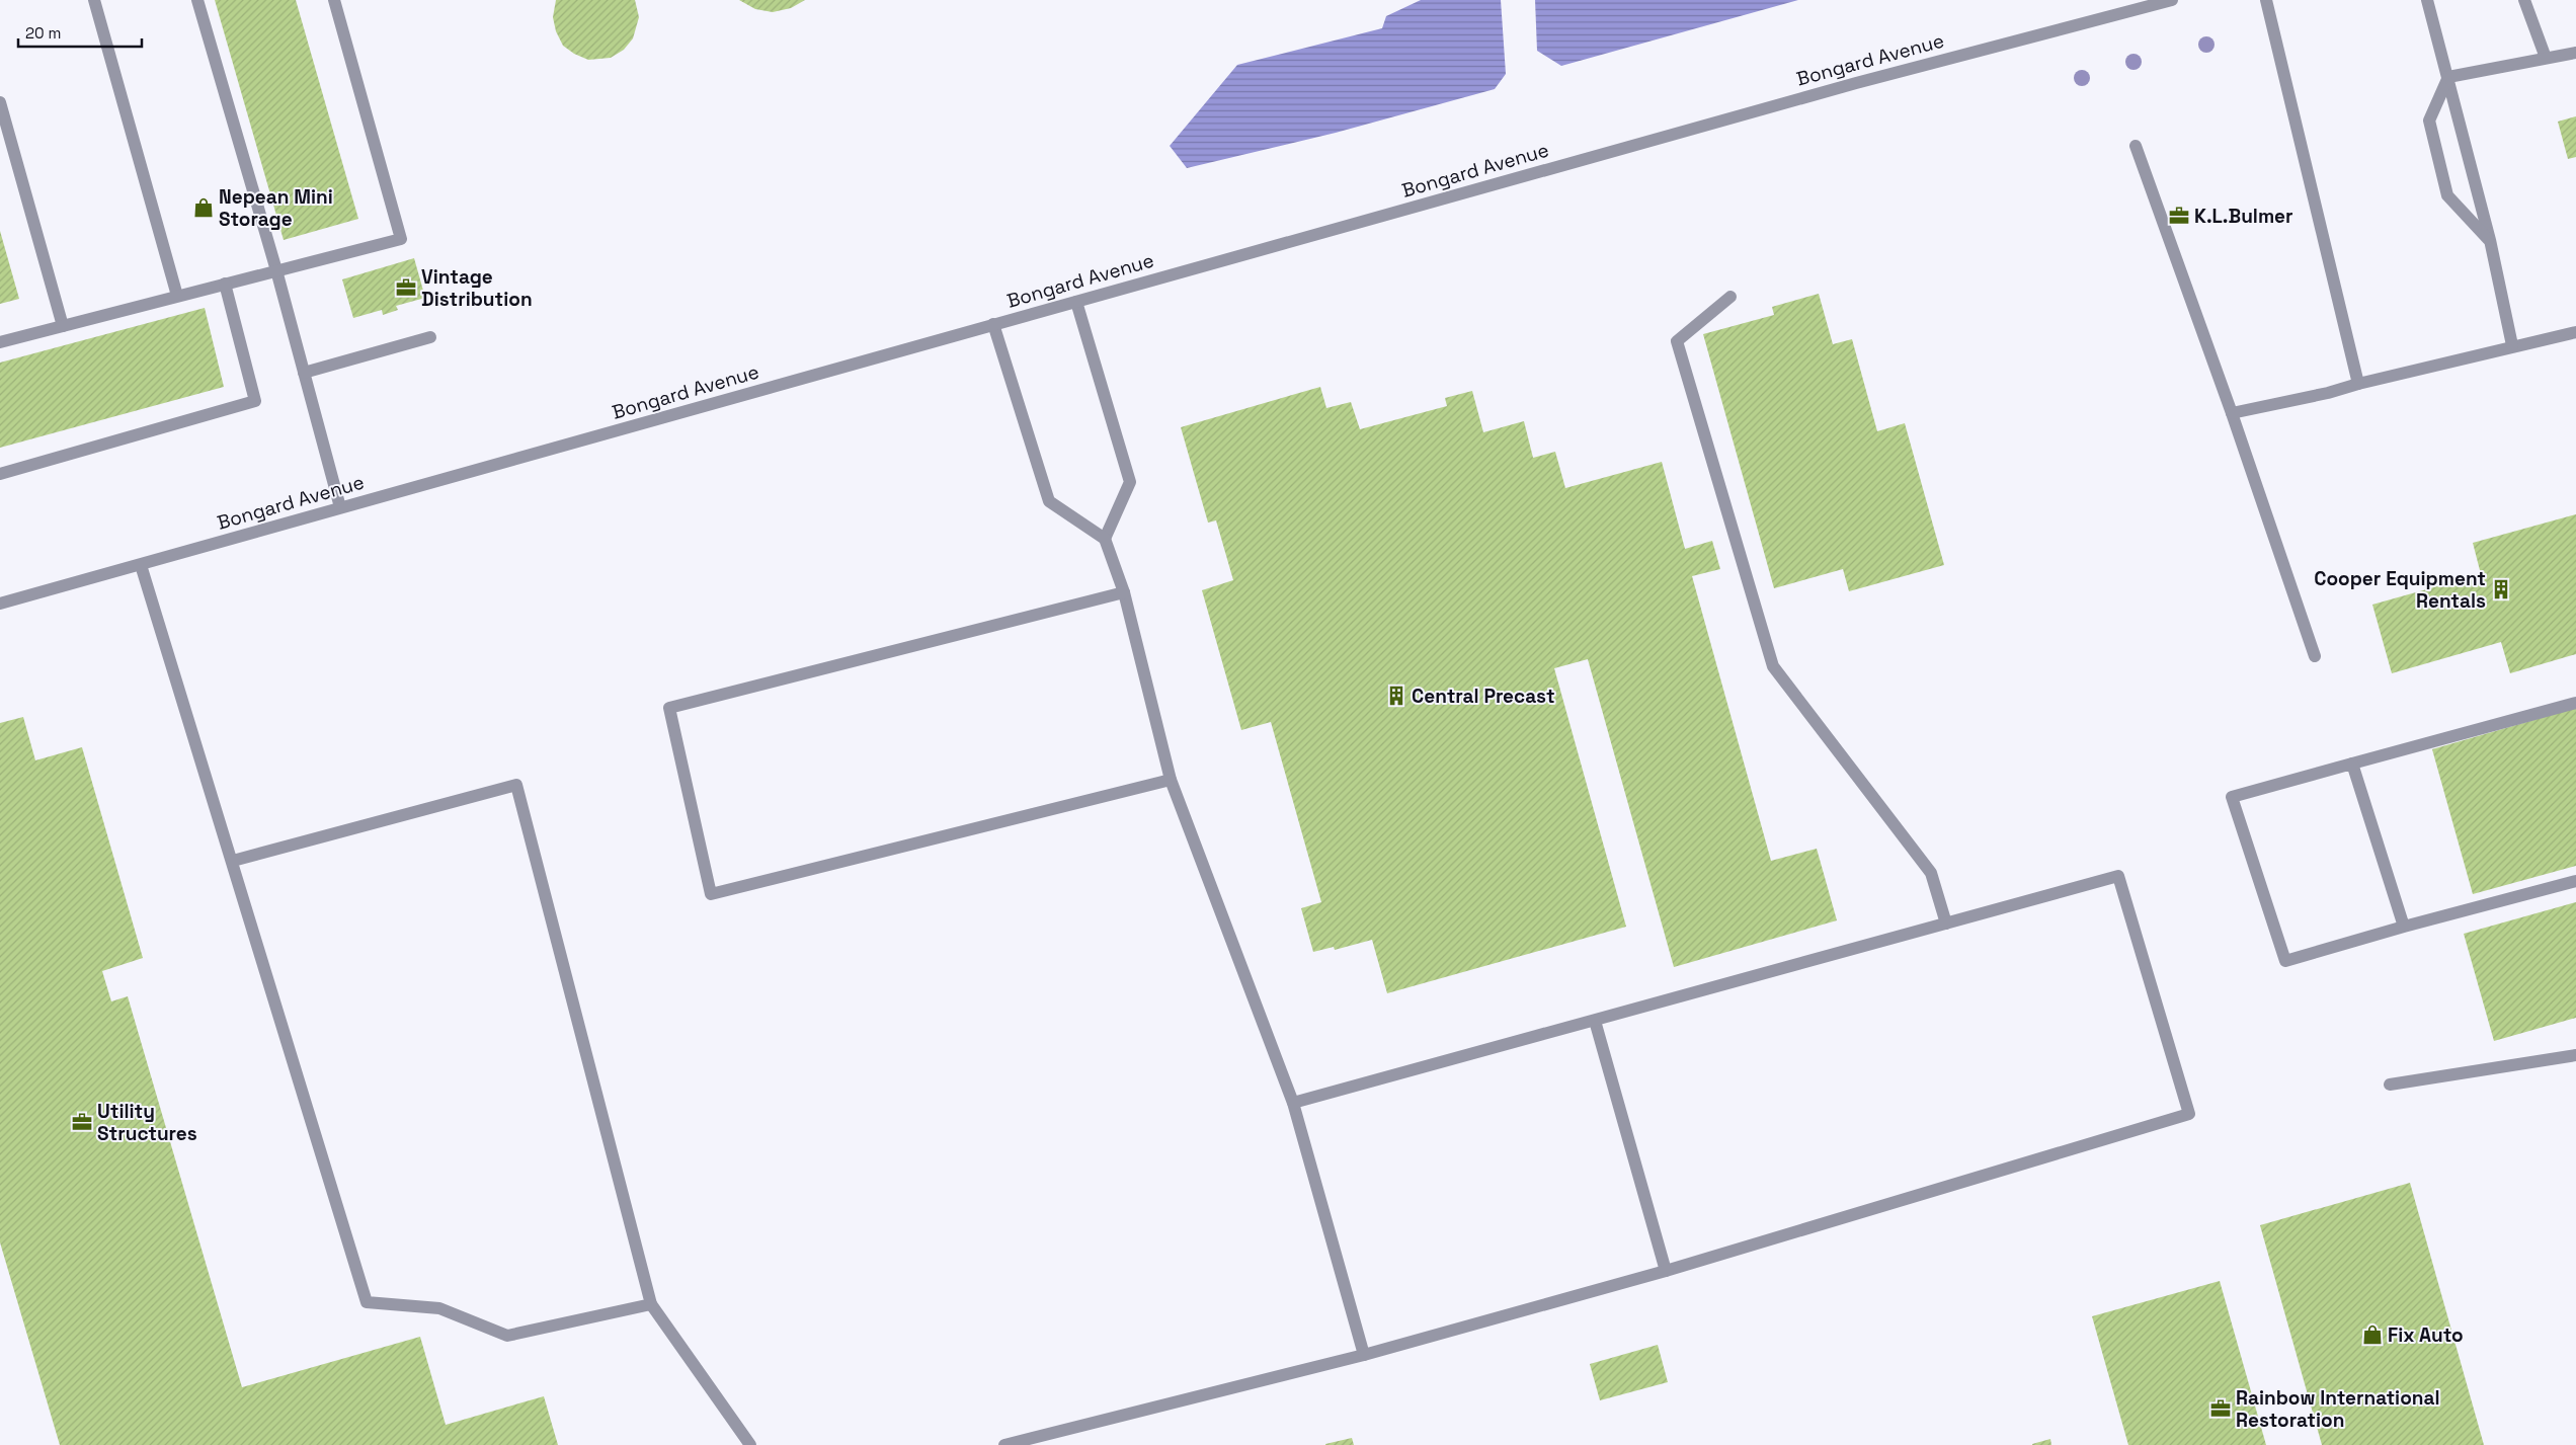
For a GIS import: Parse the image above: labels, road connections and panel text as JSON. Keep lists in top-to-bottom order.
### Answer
{
  "streets": {
    "street": ["Bongard Avenue"]
  },
  "places": {
    "shop": ["Nepean Mini Storage", "Fix Auto"],
    "office": [
      "K.L.Bulmer",
      "Vintage Distribution",
      "Utility Structures",
      "Rainbow International Restoration"
    ],
    "building": ["Cooper Equipment Rentals", "Central Precast"]
  },
  "scale_bar": "20 m"
}
